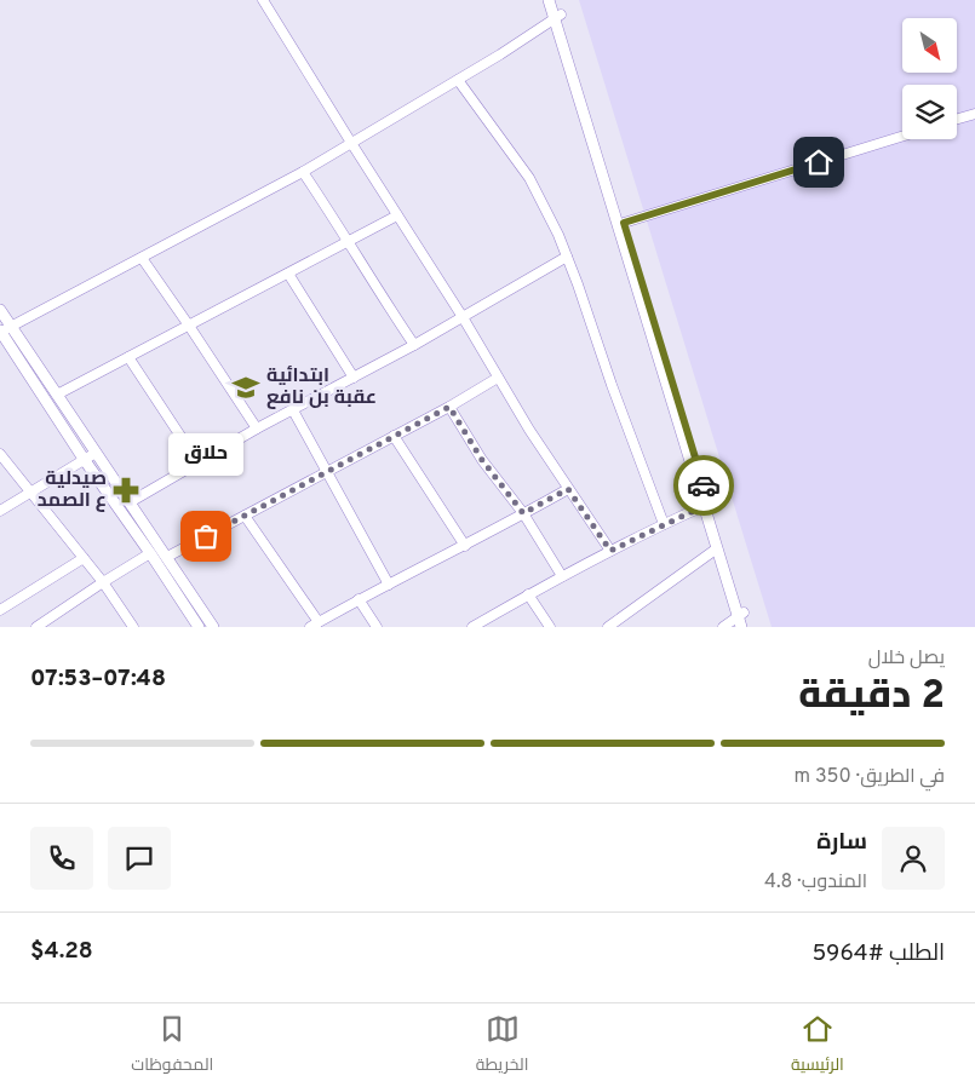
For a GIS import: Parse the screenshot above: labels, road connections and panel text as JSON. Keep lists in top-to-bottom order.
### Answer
{
  "places": {
    "school or university": ["ابتدائية عقبة بن نافع"],
    "pharmacy": ["صيدلية ع الصمد"],
    "other": ["حلاق"]
  },
  "north": "bottom right",
  "page": {
    "bubble": "حلاق",
    "heading": ["2 دقيقة", "يصل خلال", "07:48–07:53"],
    "panel": [
      "سارة",
      "المندوب · 4.8",
      "الطلب #5964",
      "$4.28"
    ],
    "bar": "في الطريق · 350 m",
    "tabs": ["الرئيسية", "الخريطة", "المحفوظات"]
  }
}
